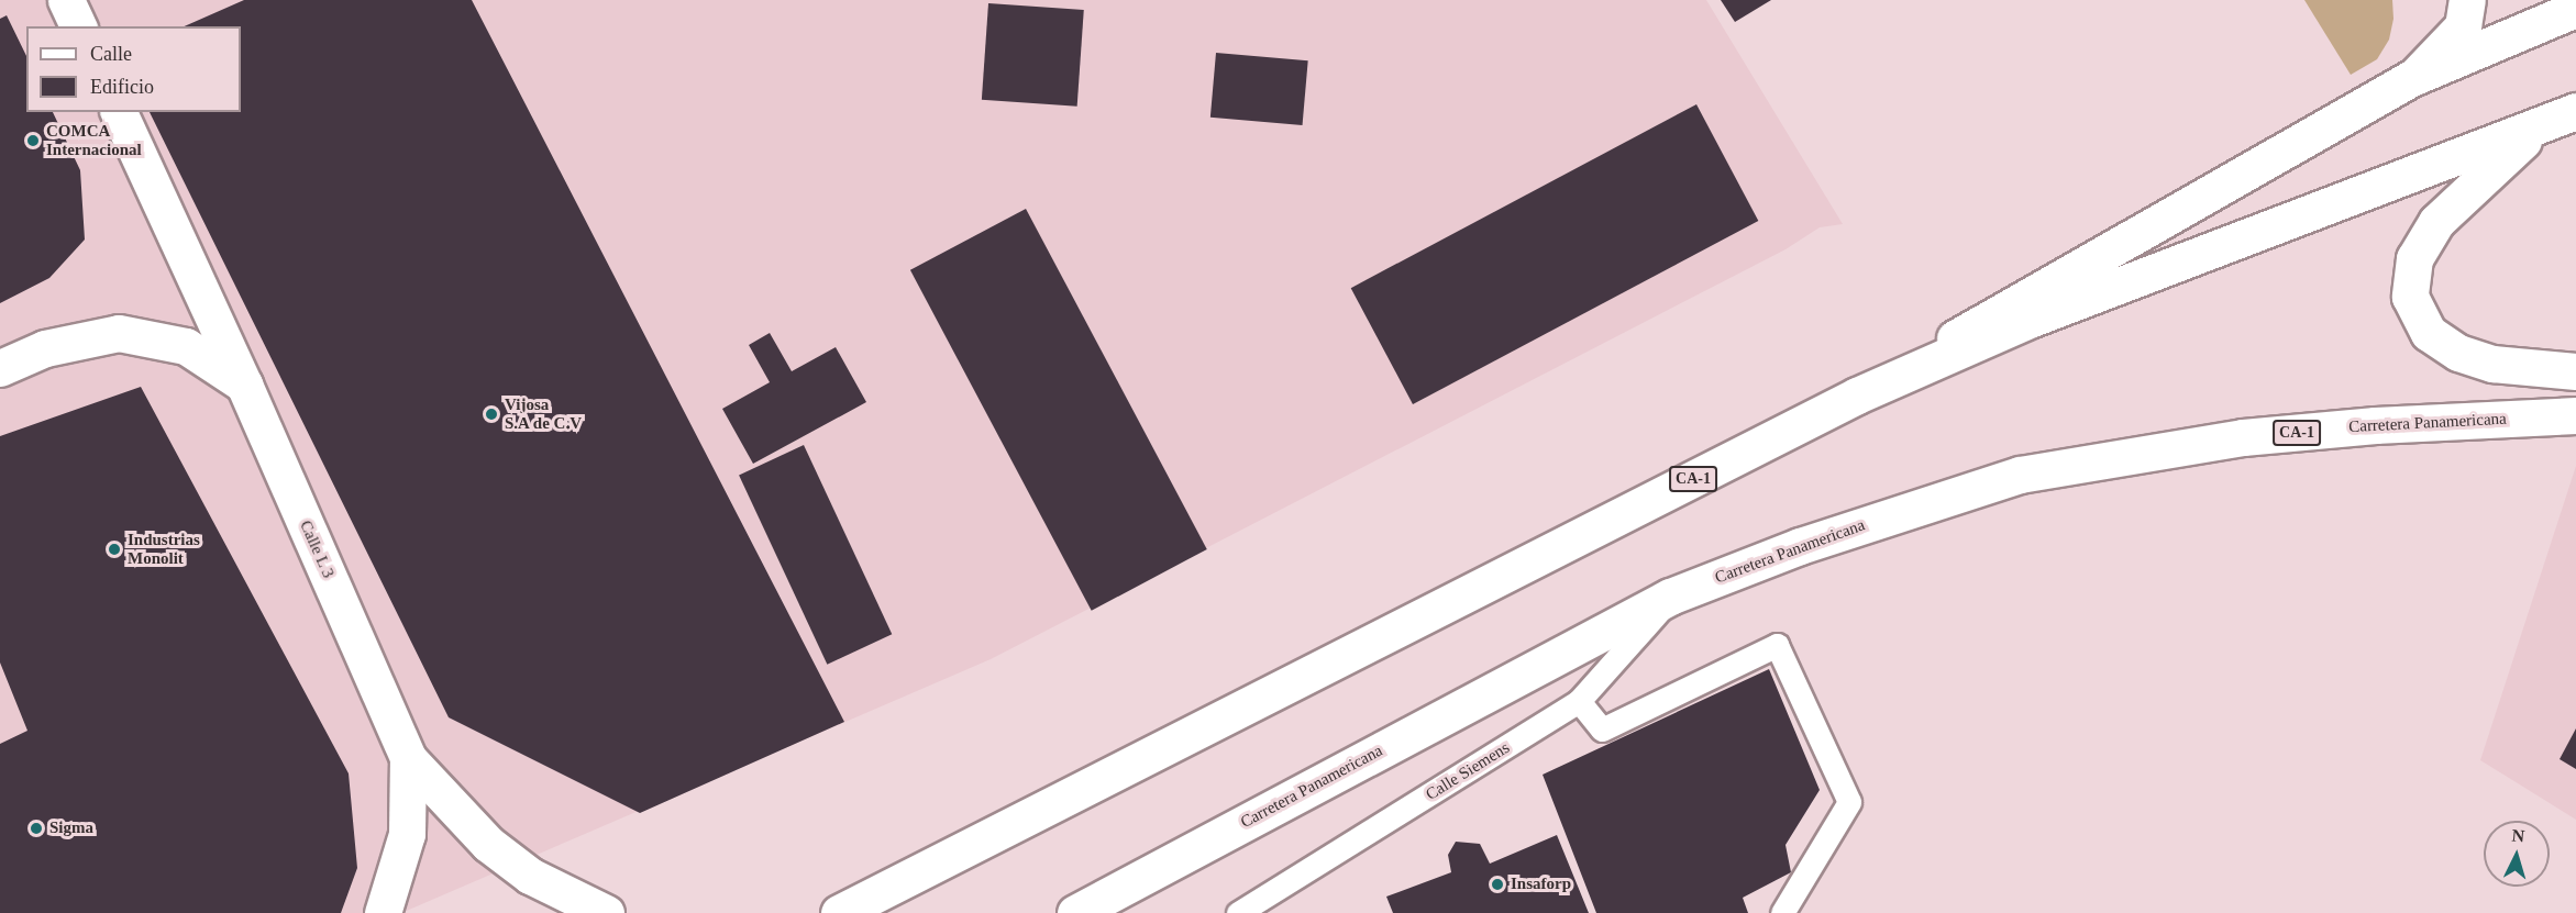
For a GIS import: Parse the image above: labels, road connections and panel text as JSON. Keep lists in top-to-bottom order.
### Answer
{
  "streets": {
    "main road": ["Carretera Panamericana", "CA-1", "Calle L 3"],
    "lane": ["Calle Siemens"]
  },
  "crossings": [
    ["Carretera Panamericana", "Calle Siemens"]
  ],
  "places": [
    "COMCA Internacional",
    "Vijosa S.A de C.V",
    "Industrias Monolit",
    "Sigma",
    "Insaforp"
  ],
  "legend": ["Calle", "Edificio"],
  "north": "top"
}
